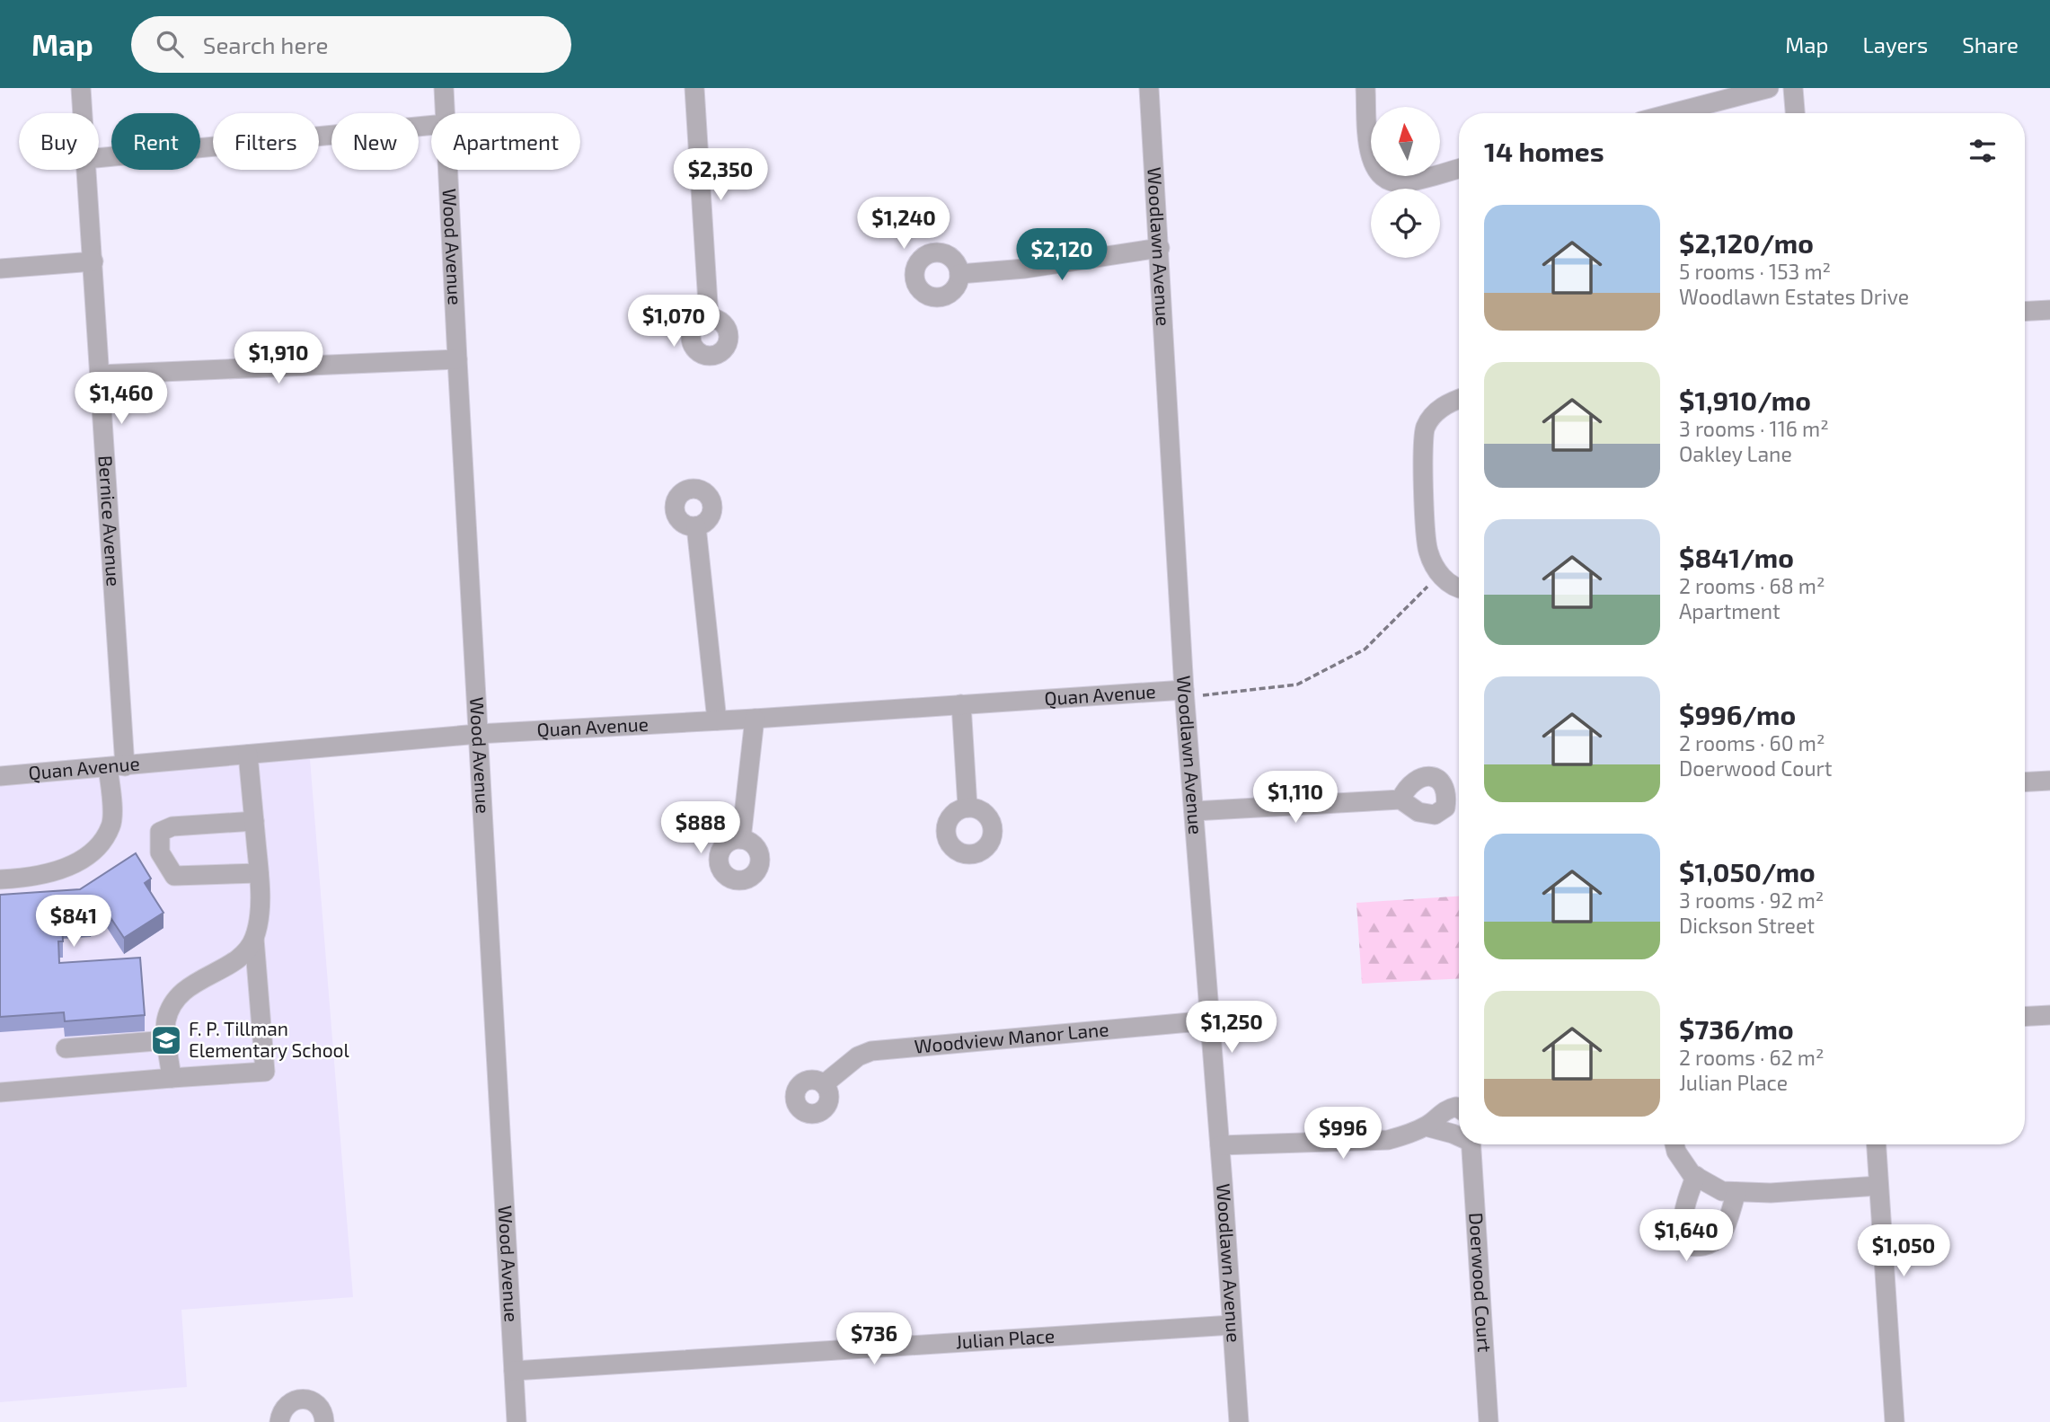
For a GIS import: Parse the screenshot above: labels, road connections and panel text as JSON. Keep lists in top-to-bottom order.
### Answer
{
  "streets": {
    "street": [
      "Wood Avenue",
      "Woodlawn Avenue",
      "Bernice Avenue",
      "Quan Avenue",
      "Woodview Manor Lane",
      "Doerwood Court",
      "Julian Place"
    ]
  },
  "crossings": [
    ["Wood Avenue", "Quan Avenue"],
    ["Wood Avenue", "Julian Place"],
    ["Woodlawn Avenue", "Quan Avenue"],
    ["Woodlawn Avenue", "Woodview Manor Lane"],
    ["Woodlawn Avenue", "Julian Place"],
    ["Bernice Avenue", "Quan Avenue"]
  ],
  "places": {
    "school or university": ["F. P. Tillman Elementary School"]
  },
  "north": "top",
  "page": {
    "header": "Map",
    "search": "Search here",
    "nav": ["Map", "Layers", "Share"],
    "chip": [
      "Buy",
      "Rent",
      "Filters",
      "New",
      "Apartment"
    ],
    "heading": "14 homes",
    "price": [
      "$2,350",
      "$1,240",
      "$2,120",
      "$1,070",
      "$1,910",
      "$1,460",
      "$1,110",
      "$888",
      "$841",
      "$1,250",
      "$996",
      "$1,640",
      "$1,050",
      "$736"
    ],
    "list": [
      {
        "name": "$2,120/mo",
        "note": "5 rooms · 153 m² · Woodlawn Estates Drive"
      },
      {
        "name": "$1,910/mo",
        "note": "3 rooms · 116 m² · Oakley Lane"
      },
      {
        "name": "$841/mo",
        "note": "2 rooms · 68 m² · Apartment"
      },
      {
        "name": "$996/mo",
        "note": "2 rooms · 60 m² · Doerwood Court"
      },
      {
        "name": "$1,050/mo",
        "note": "3 rooms · 92 m² · Dickson Street"
      },
      {
        "name": "$736/mo",
        "note": "2 rooms · 62 m² · Julian Place"
      }
    ]
  }
}
